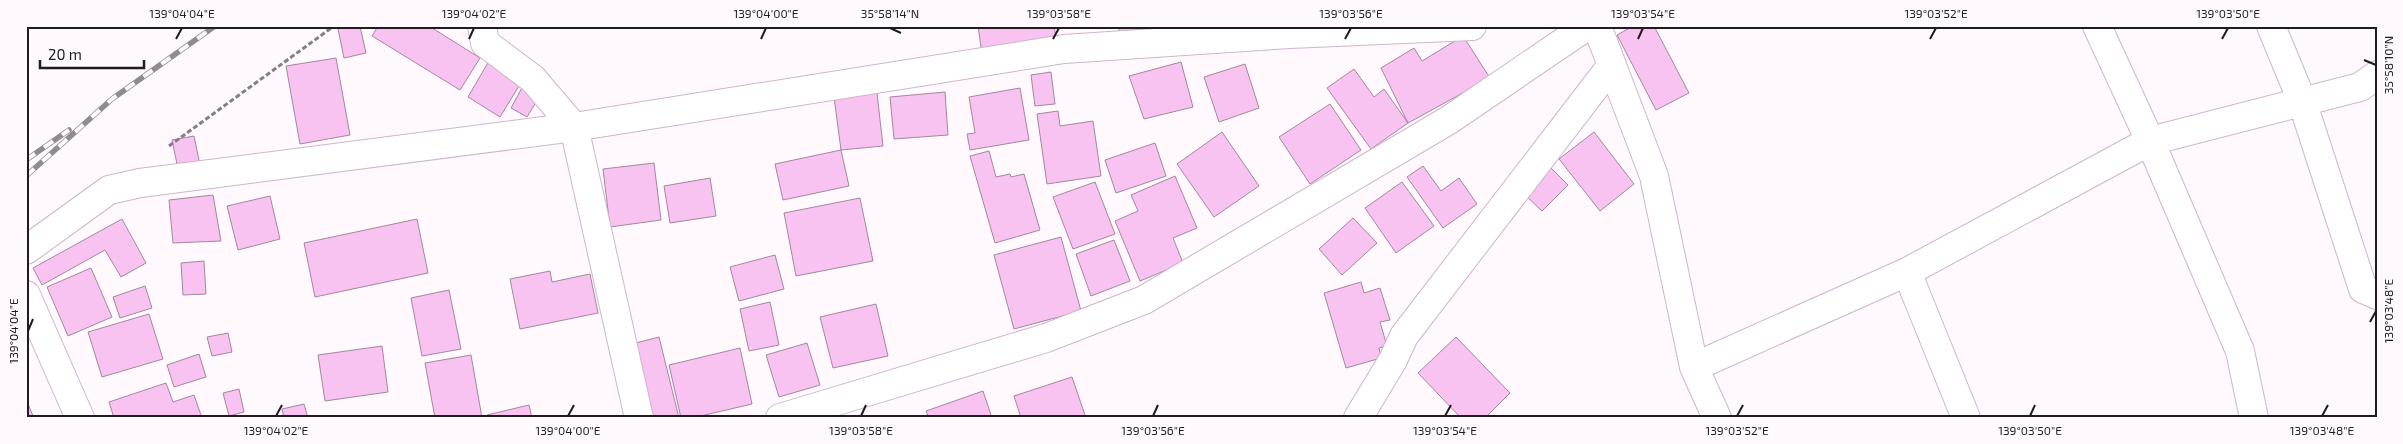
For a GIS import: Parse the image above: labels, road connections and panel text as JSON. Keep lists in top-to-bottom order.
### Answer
{
  "scale_bar": "20 m",
  "coordinates": [
    "139°04'04\"E",
    "139°04'02\"E",
    "139°04'00\"E",
    "35°58'14\"N",
    "139°03'58\"E",
    "139°03'56\"E",
    "139°03'54\"E",
    "139°03'52\"E",
    "139°03'50\"E",
    "35°58'10\"N",
    "139°03'48\"E"
  ]
}
